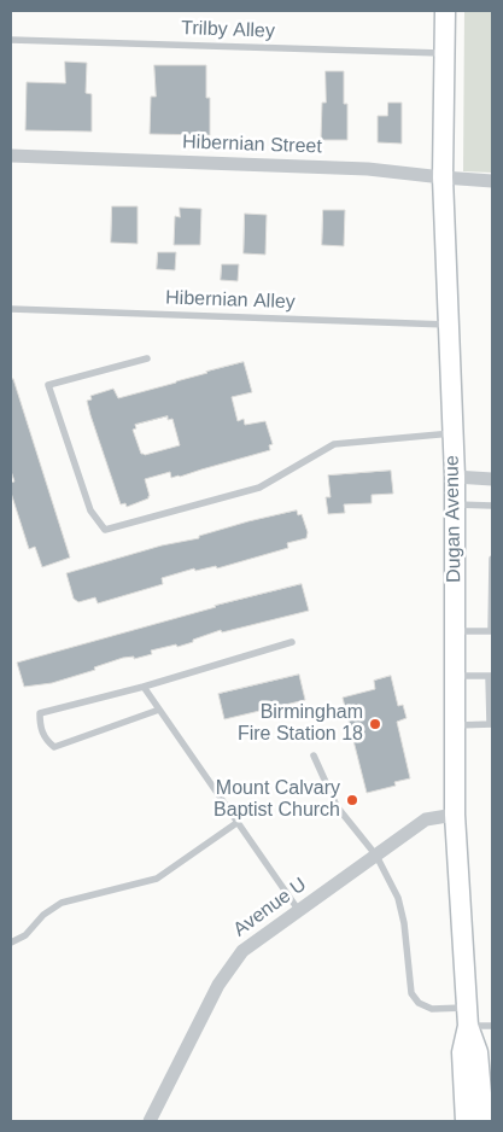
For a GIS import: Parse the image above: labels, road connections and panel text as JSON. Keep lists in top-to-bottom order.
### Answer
{
  "streets": {
    "main road": ["Dugan Avenue"],
    "street": ["Hibernian Street", "Avenue U"],
    "lane": ["Trilby Alley", "Hibernian Alley"]
  },
  "crossings": [
    ["Trilby Alley", "Dugan Avenue"],
    ["Hibernian Street", "Dugan Avenue"],
    ["Hibernian Alley", "Dugan Avenue"],
    ["Dugan Avenue", "Avenue U"]
  ],
  "places": ["Birmingham Fire Station 18", "Mount Calvary Baptist Church"]
}
